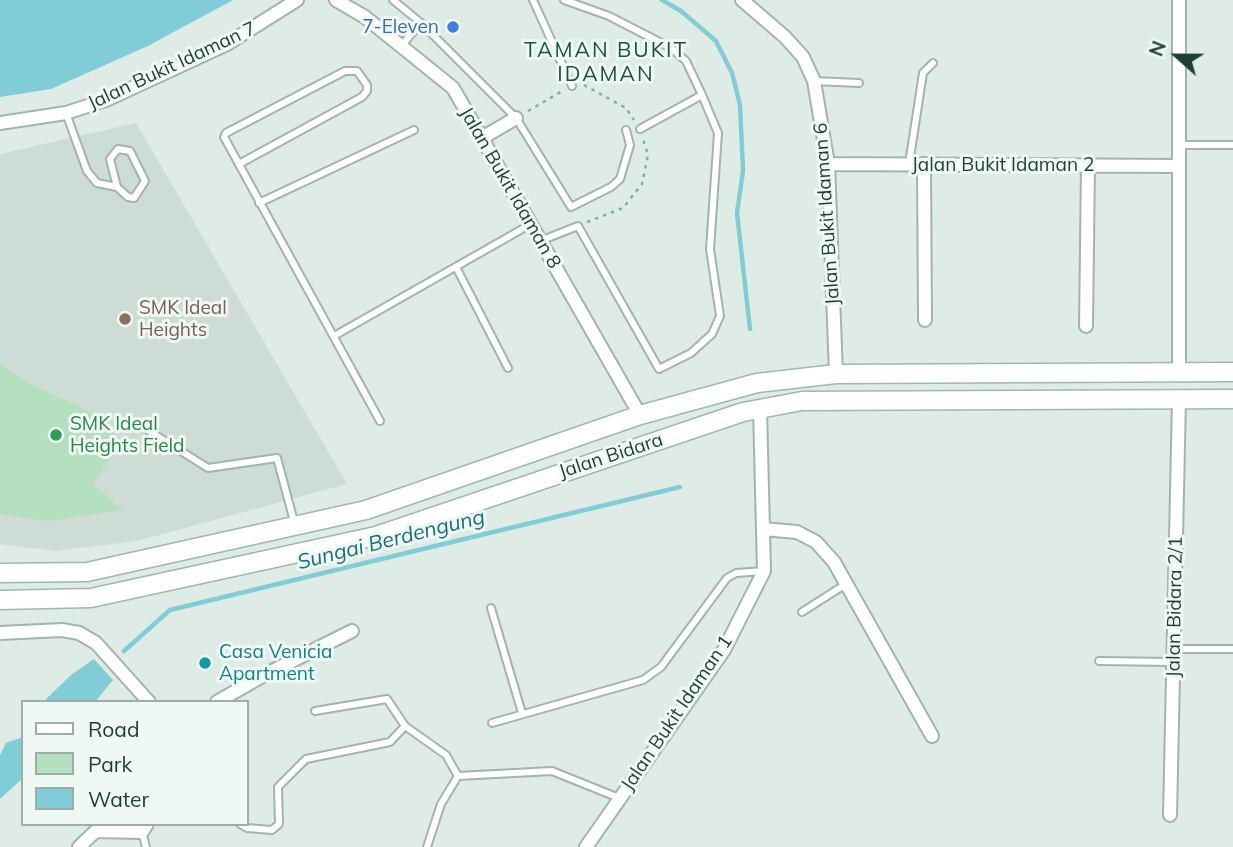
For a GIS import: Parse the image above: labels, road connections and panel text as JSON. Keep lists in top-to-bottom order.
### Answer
{
  "streets": {
    "main road": ["Jalan Bidara"],
    "street": [
      "Jalan Bukit Idaman 7",
      "Jalan Bukit Idaman 2",
      "Jalan Bukit Idaman 8",
      "Jalan Bukit Idaman 6",
      "Jalan Bidara 2/1",
      "Jalan Bukit Idaman 1"
    ]
  },
  "crossings": [
    ["Jalan Bukit Idaman 2", "Jalan Bukit Idaman 6"],
    ["Jalan Bukit Idaman 8", "Jalan Bidara"],
    ["Jalan Bukit Idaman 6", "Jalan Bidara"],
    ["Jalan Bidara", "Jalan Bidara 2/1"],
    ["Jalan Bidara", "Jalan Bukit Idaman 1"]
  ],
  "districts": ["TAMAN BUKIT IDAMAN"],
  "water": ["Sungai Berdengung"],
  "places": [
    "7-Eleven",
    "SMK Ideal Heights",
    "SMK Ideal Heights Field",
    "Casa Venicia Apartment"
  ],
  "legend": ["Road", "Park", "Water"],
  "north": "left"
}
